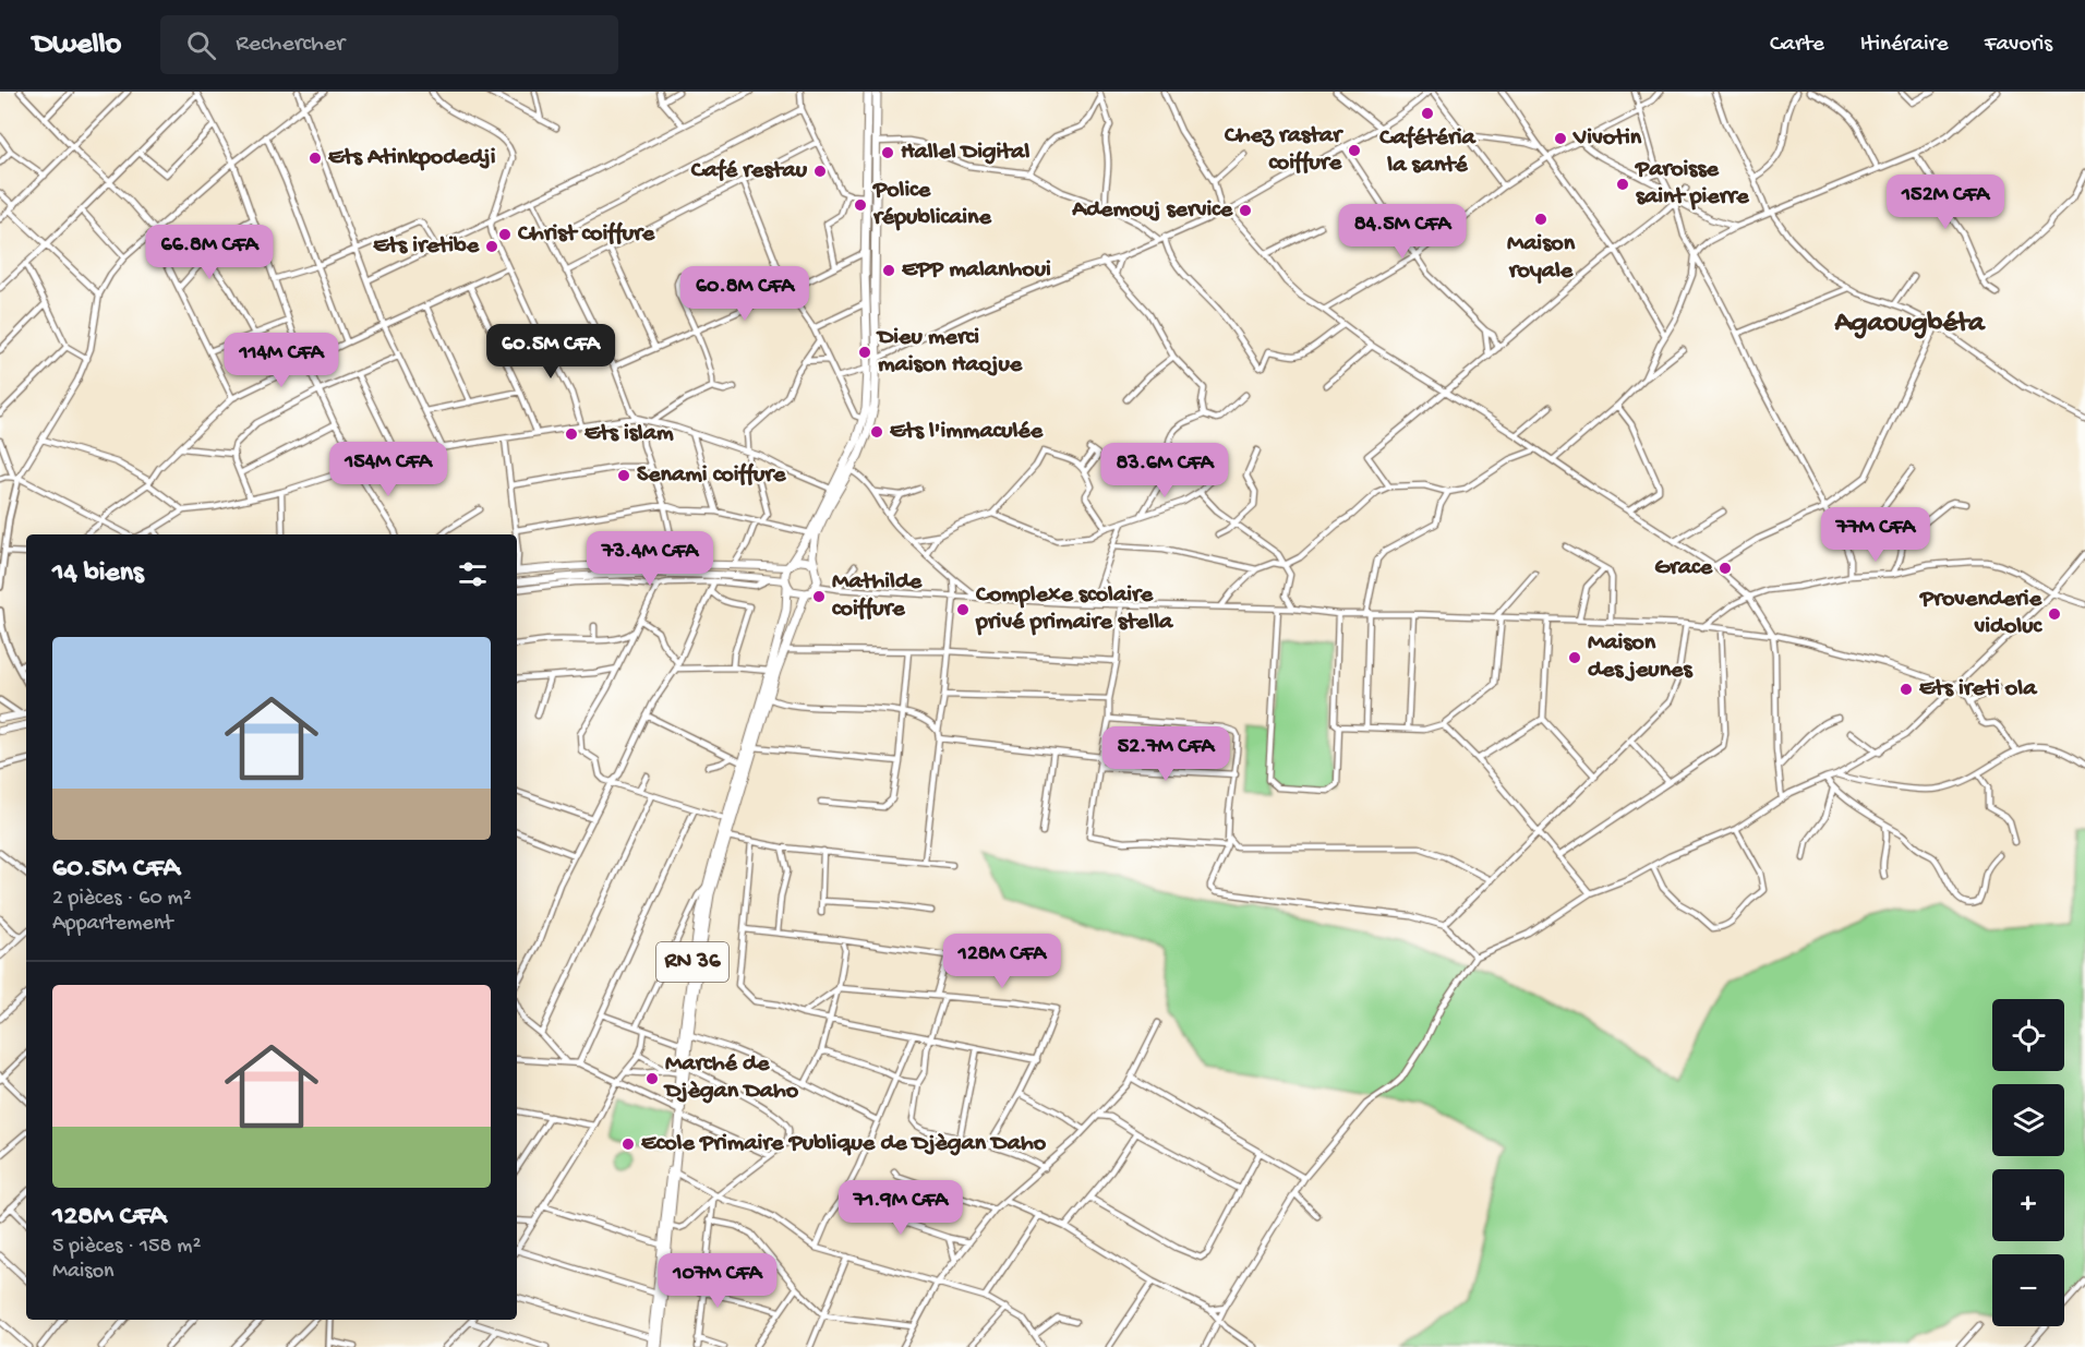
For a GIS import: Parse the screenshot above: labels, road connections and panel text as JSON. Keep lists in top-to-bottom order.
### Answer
{
  "streets": {
    "main road": ["RN 36"]
  },
  "districts": ["Agaougbéta"],
  "places": [
    "Cafétéria la santé",
    "Vivotin",
    "Chez rastar coiffure",
    "Hallel Digital",
    "Ets Atinkpodedji",
    "Café restau",
    "Paroisse saint pierre",
    "Police républicaine",
    "Ademouj service",
    "Maison royale",
    "Christ coiffure",
    "Ets iretibe",
    "EPP malanhoui",
    "Dieu merci maison Haojue",
    "Ets l'immaculée",
    "Ets islam",
    "Senami coiffure",
    "Grace",
    "Mathilde coiffure",
    "Complexe scolaire privé primaire stella",
    "Provenderie vidoluc",
    "Maison des jeunes",
    "Ets ireti ola",
    "Marché de Djègan Daho",
    "Ecole Primaire Publique de Djègan Daho"
  ],
  "page": {
    "header": "Dwello",
    "search": "Rechercher",
    "nav": ["Carte", "Itinéraire", "Favoris"],
    "price": [
      "152M CFA",
      "84.5M CFA",
      "66.8M CFA",
      "60.8M CFA",
      "60.5M CFA",
      "114M CFA",
      "154M CFA",
      "83.6M CFA",
      "77M CFA",
      "73.4M CFA",
      "52.7M CFA",
      "128M CFA",
      "71.9M CFA",
      "107M CFA"
    ],
    "heading": "14 biens",
    "list": [
      {
        "name": "60.5M CFA",
        "note": "2 pièces · 60 m² · Appartement"
      },
      {
        "name": "128M CFA",
        "note": "5 pièces · 158 m² · Maison"
      }
    ],
    "map_buttons": ["+", "−"]
  }
}
